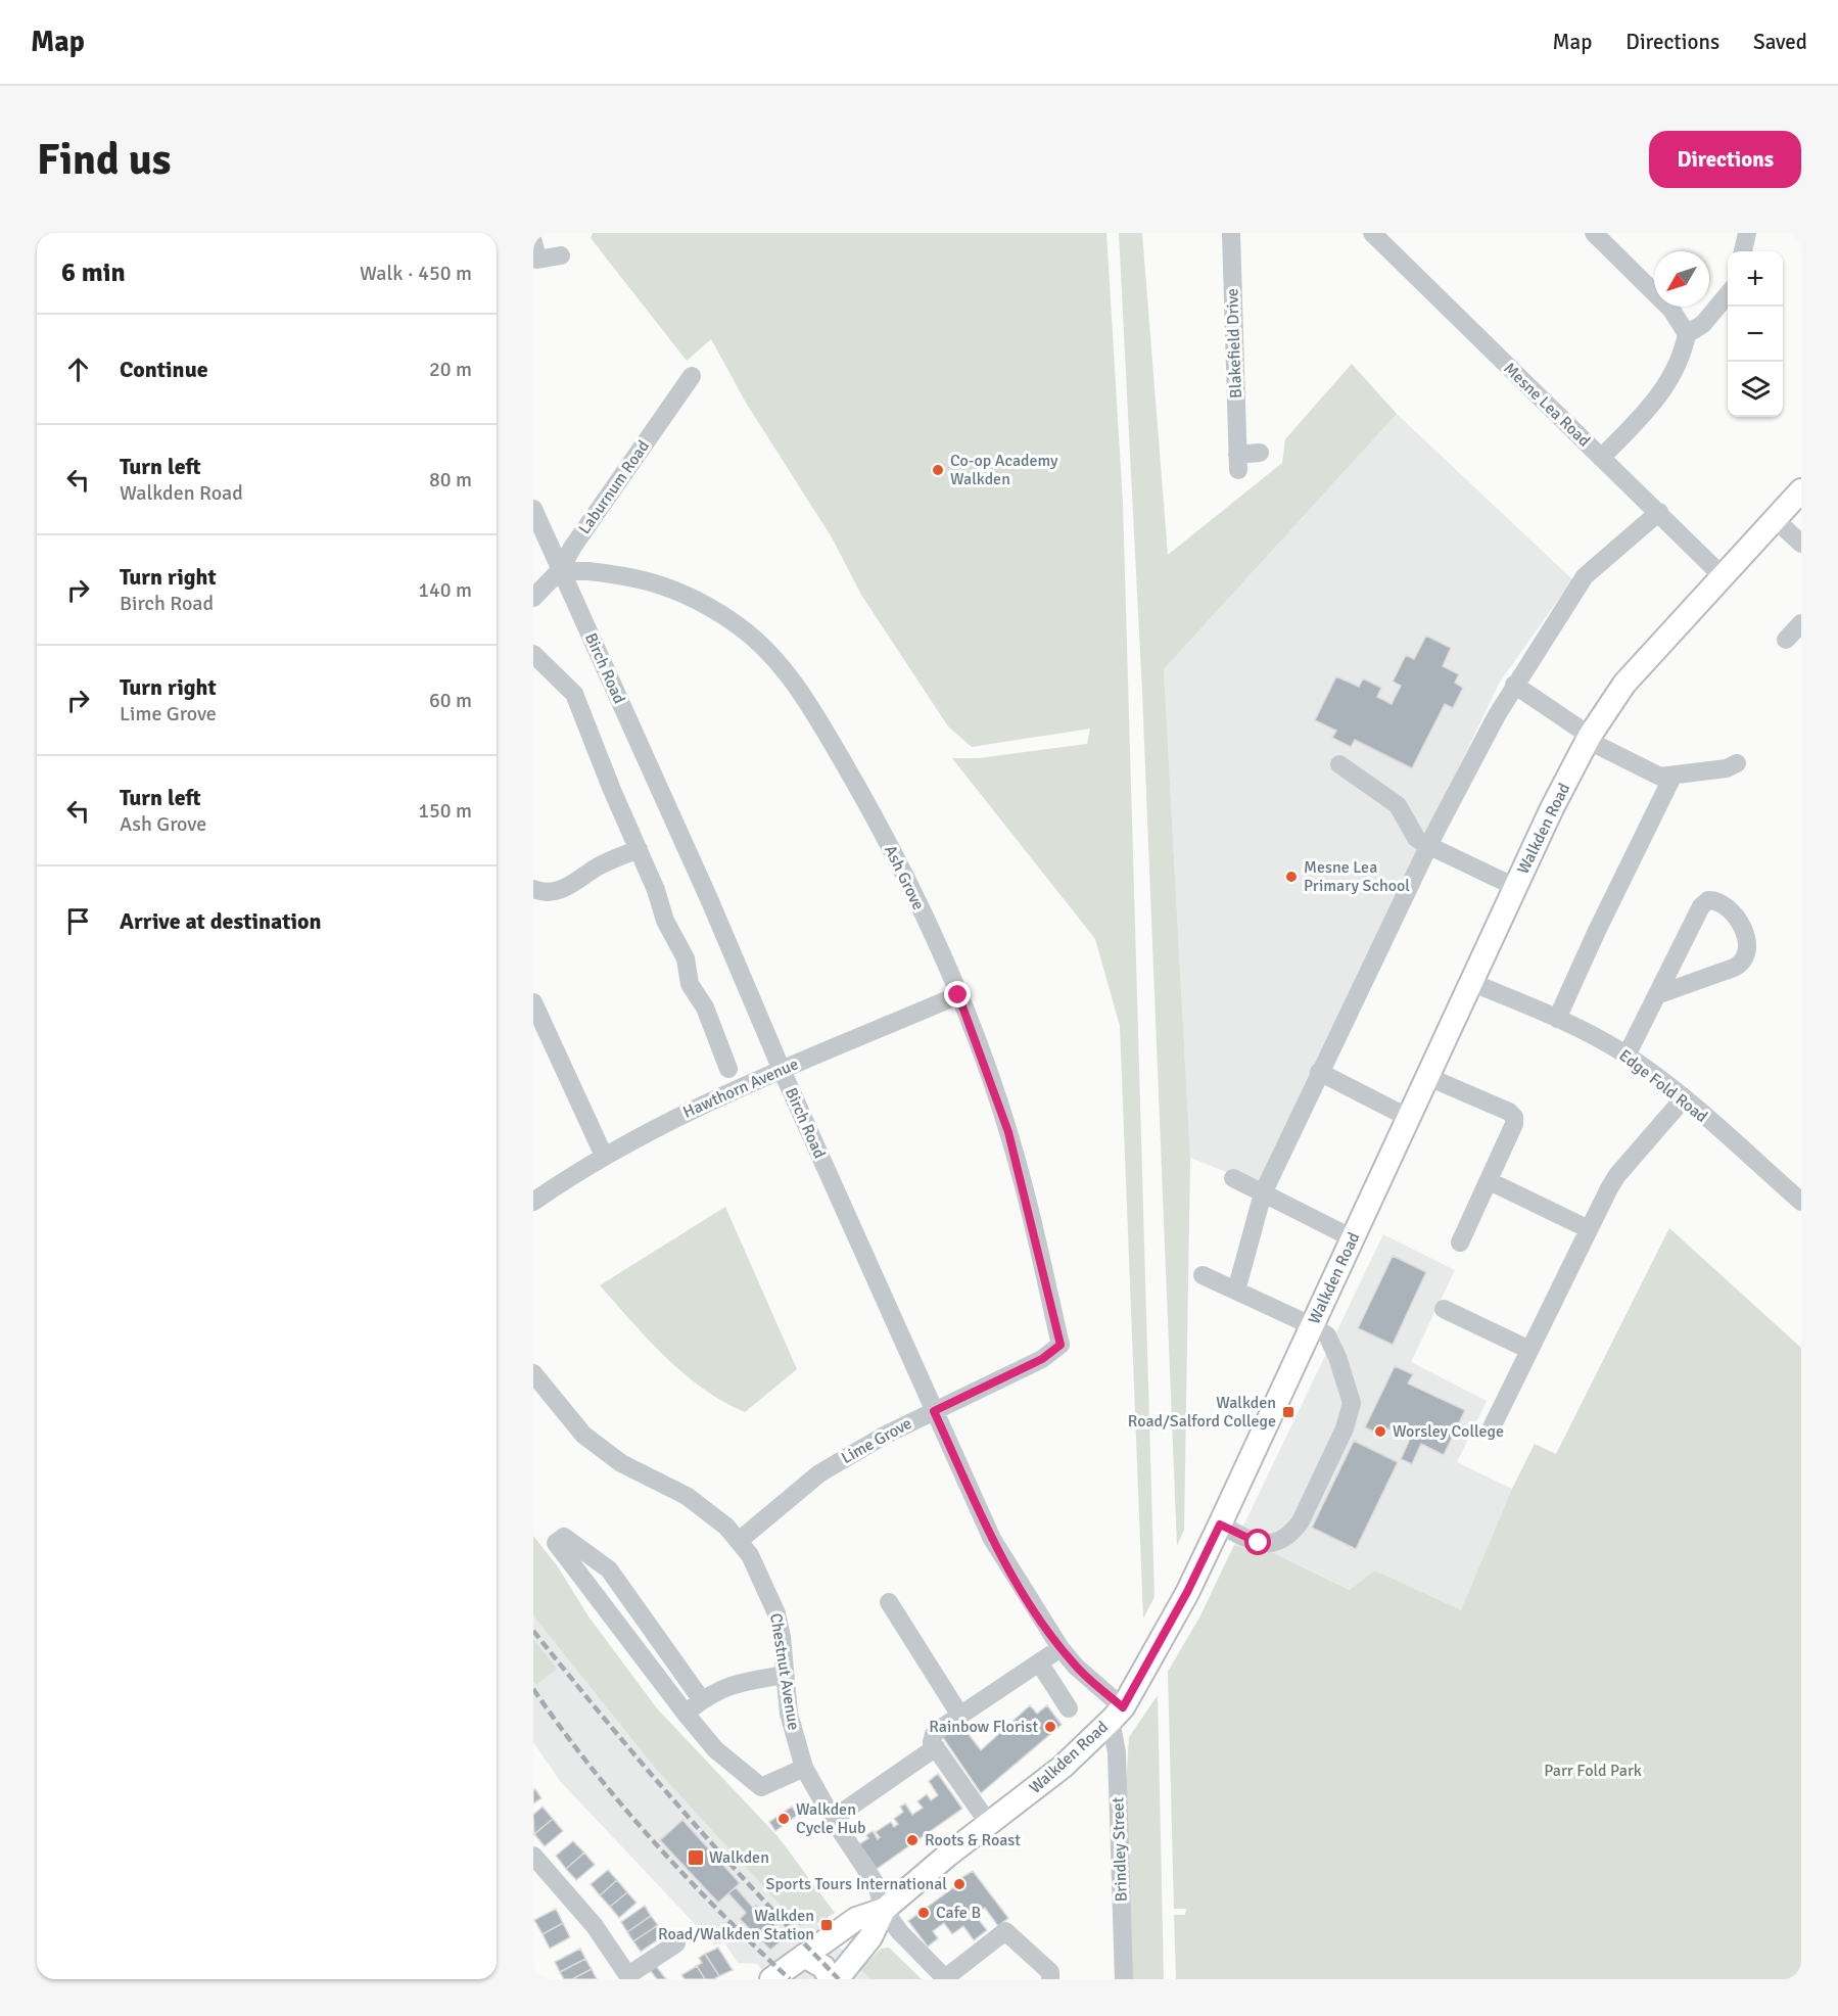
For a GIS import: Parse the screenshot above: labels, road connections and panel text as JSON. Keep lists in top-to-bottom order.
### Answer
{
  "streets": {
    "main road": ["Walkden Road"],
    "street": [
      "Blakefield Drive",
      "Mesne Lea Road",
      "Laburnum Road",
      "Birch Road",
      "Ash Grove",
      "Edge Fold Road",
      "Hawthorn Avenue",
      "Lime Grove",
      "Chestnut Avenue",
      "Brindley Street"
    ]
  },
  "crossings": [
    ["Mesne Lea Road", "Walkden Road"],
    ["Laburnum Road", "Birch Road"],
    ["Laburnum Road", "Ash Grove"],
    ["Birch Road", "Walkden Road"],
    ["Birch Road", "Ash Grove"],
    ["Birch Road", "Hawthorn Avenue"],
    ["Birch Road", "Lime Grove"],
    ["Birch Road", "Brindley Street"],
    ["Walkden Road", "Edge Fold Road"],
    ["Walkden Road", "Chestnut Avenue"],
    ["Walkden Road", "Brindley Street"],
    ["Ash Grove", "Hawthorn Avenue"],
    ["Ash Grove", "Lime Grove"],
    ["Lime Grove", "Chestnut Avenue"]
  ],
  "parks": ["Parr Fold Park"],
  "places": {
    "other": [
      "Co-op Academy Walkden",
      "Mesne Lea Primary School",
      "Worsley College",
      "Rainbow Florist",
      "Walkden Cycle Hub",
      "Roots & Roast",
      "Sports Tours International",
      "Cafe B"
    ],
    "transit": ["Walkden Road/Salford College", "Walkden", "Walkden Road/Walkden Station"]
  },
  "north": "bottom left",
  "page": {
    "header": "Map",
    "nav": ["Map", "Directions", "Saved"],
    "buttons": "Directions",
    "title": "Find us",
    "heading": ["6 min", "Walk · 450 m"],
    "map_buttons": ["+", "−"],
    "list": [
      ["Continue", "20 m"],
      ["Turn left", "Walkden Road", "80 m"],
      ["Turn right", "Birch Road", "140 m"],
      ["Turn right", "Lime Grove", "60 m"],
      ["Turn left", "Ash Grove", "150 m"],
      "Arrive at destination"
    ]
  }
}
